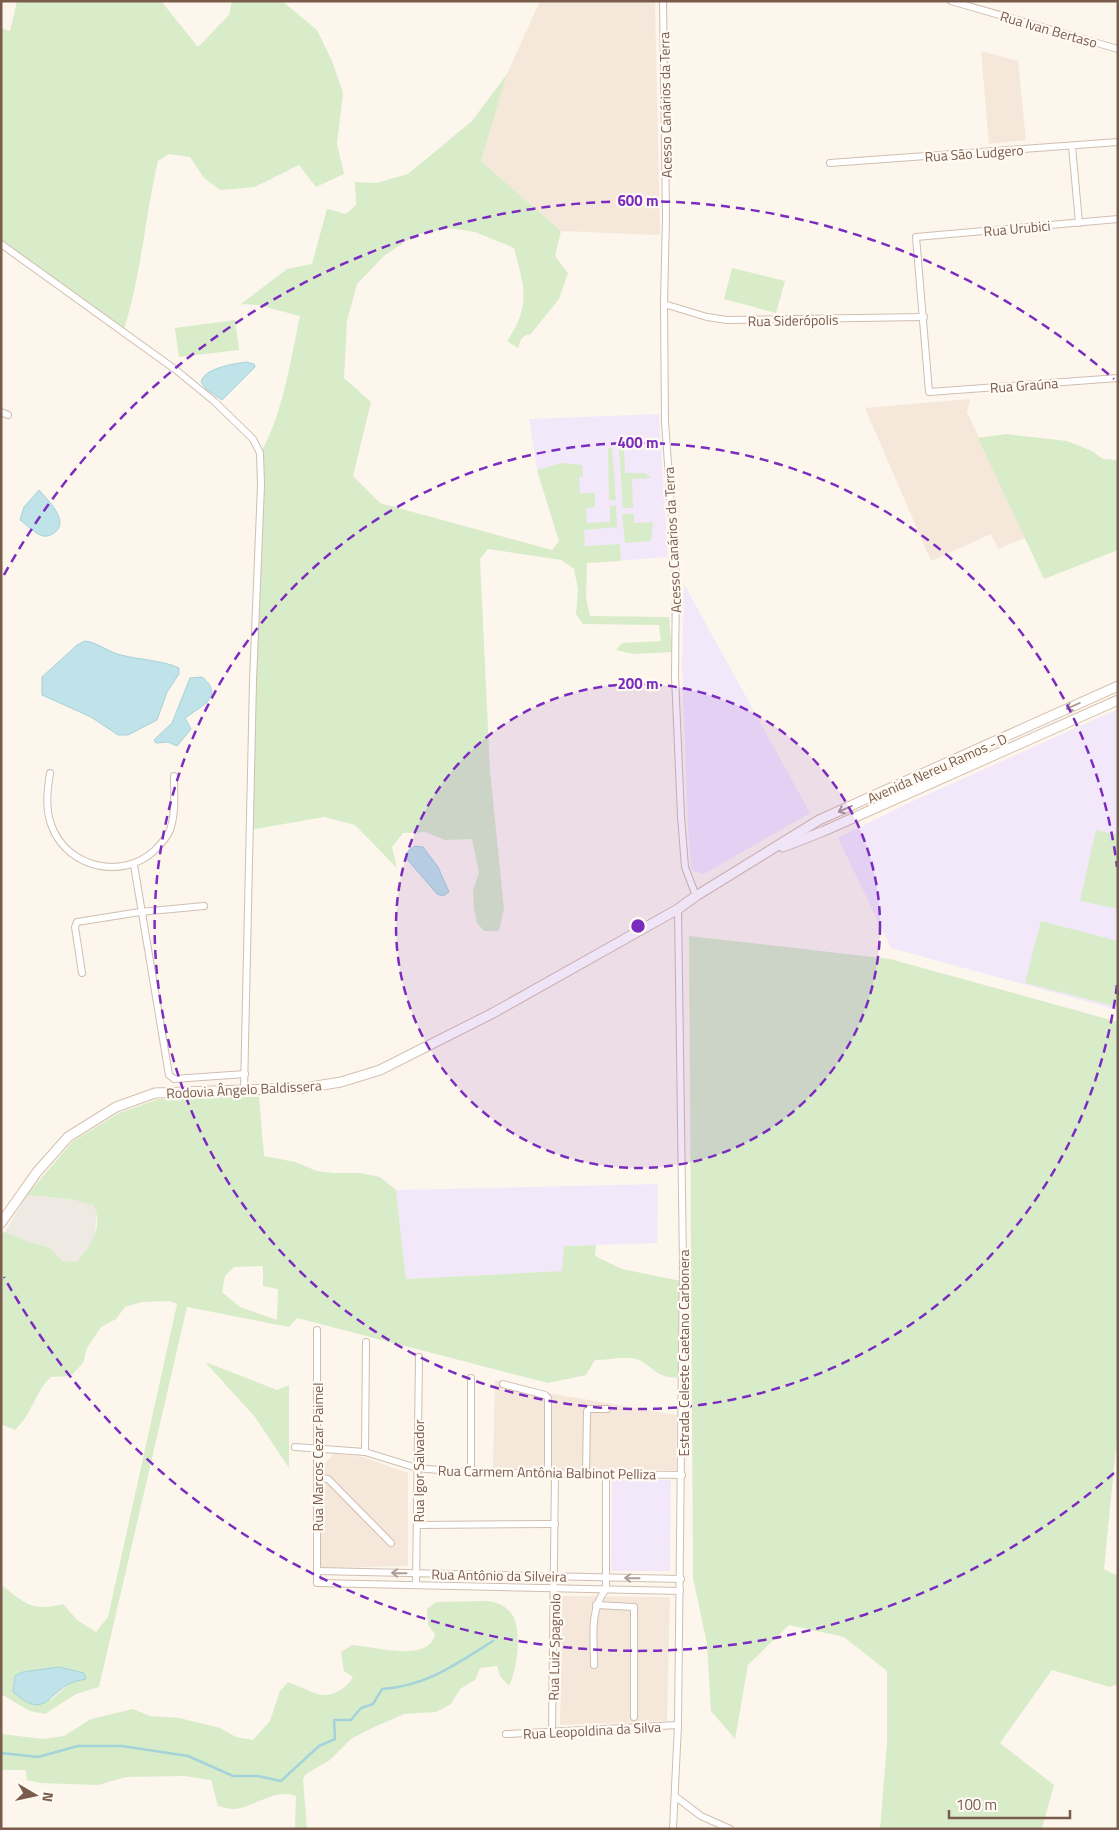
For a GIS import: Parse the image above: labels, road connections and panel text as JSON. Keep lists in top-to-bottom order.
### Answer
{
  "streets": {
    "street": [
      "Rua Ivan Bertaso",
      "Acesso Canários da Terra",
      "Rua São Ludgero",
      "Rua Urubici",
      "Rua Siderópolis",
      "Rua Graúna",
      "Avenida Nereu Ramos - D",
      "Rodovia Ângelo Baldissera",
      "Estrada Celeste Caetano Carbonera",
      "Rua Marcos Cezar Paimel",
      "Rua Igor Salvador",
      "Rua Carmem Antônia Balbinot Pelliza",
      "Rua Antônio da Silveira",
      "Rua Luiz Spagnolo",
      "Rua Leopoldina da Silva"
    ]
  },
  "crossings": [
    ["Acesso Canários da Terra", "Rua Siderópolis"],
    ["Acesso Canários da Terra", "Avenida Nereu Ramos - D"],
    ["Rua Urubici", "Rua Siderópolis"],
    ["Rua Urubici", "Rua Graúna"],
    ["Rua Siderópolis", "Rua Graúna"],
    ["Avenida Nereu Ramos - D", "Rodovia Ângelo Baldissera"],
    ["Avenida Nereu Ramos - D", "Estrada Celeste Caetano Carbonera"],
    ["Rodovia Ângelo Baldissera", "Estrada Celeste Caetano Carbonera"],
    ["Estrada Celeste Caetano Carbonera", "Rua Carmem Antônia Balbinot Pelliza"],
    ["Estrada Celeste Caetano Carbonera", "Rua Antônio da Silveira"],
    ["Estrada Celeste Caetano Carbonera", "Rua Leopoldina da Silva"],
    ["Rua Marcos Cezar Paimel", "Rua Carmem Antônia Balbinot Pelliza"],
    ["Rua Marcos Cezar Paimel", "Rua Antônio da Silveira"],
    ["Rua Igor Salvador", "Rua Carmem Antônia Balbinot Pelliza"],
    ["Rua Igor Salvador", "Rua Antônio da Silveira"],
    ["Rua Carmem Antônia Balbinot Pelliza", "Rua Luiz Spagnolo"],
    ["Rua Antônio da Silveira", "Rua Luiz Spagnolo"],
    ["Rua Luiz Spagnolo", "Rua Leopoldina da Silva"]
  ],
  "scale_bar": "100 m",
  "north": "right",
  "rings": ["600 m", "400 m", "200 m"]
}
